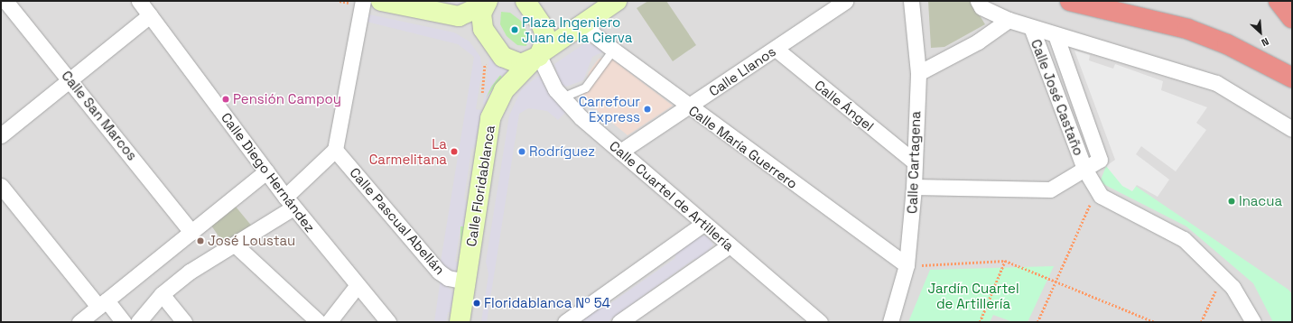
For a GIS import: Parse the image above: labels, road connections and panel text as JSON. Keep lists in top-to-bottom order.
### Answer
{
  "streets": {
    "main road": ["Calle Floridablanca"],
    "street": [
      "Calle Llanos",
      "Calle José Castaño",
      "Calle Ángel",
      "Calle San Marcos",
      "Calle María Guerrero",
      "Calle Cartagena",
      "Calle Diego Hernández",
      "Calle Cuartel de Artillería",
      "Calle Pascual Abellán"
    ]
  },
  "crossings": [
    ["Calle Llanos", "Calle Ángel"],
    ["Calle Llanos", "Calle María Guerrero"],
    ["Calle Llanos", "Calle Cuartel de Artillería"],
    ["Calle José Castaño", "Calle Cartagena"],
    ["Calle Ángel", "Calle Cartagena"],
    ["Calle María Guerrero", "Calle Cartagena"],
    ["Calle María Guerrero", "Calle Floridablanca"],
    ["Calle Floridablanca", "Calle Cuartel de Artillería"],
    ["Calle Floridablanca", "Calle Pascual Abellán"]
  ],
  "parks": ["Jardín Cuartel de Artillería"],
  "places": [
    "Plaza Ingeniero Juan de la Cierva",
    "Pensión Campoy",
    "Carrefour Express",
    "La Carmelitana",
    "Rodríguez",
    "Inacua",
    "José Loustau",
    "Floridablanca Nº 54"
  ],
  "north": "bottom right"
}
